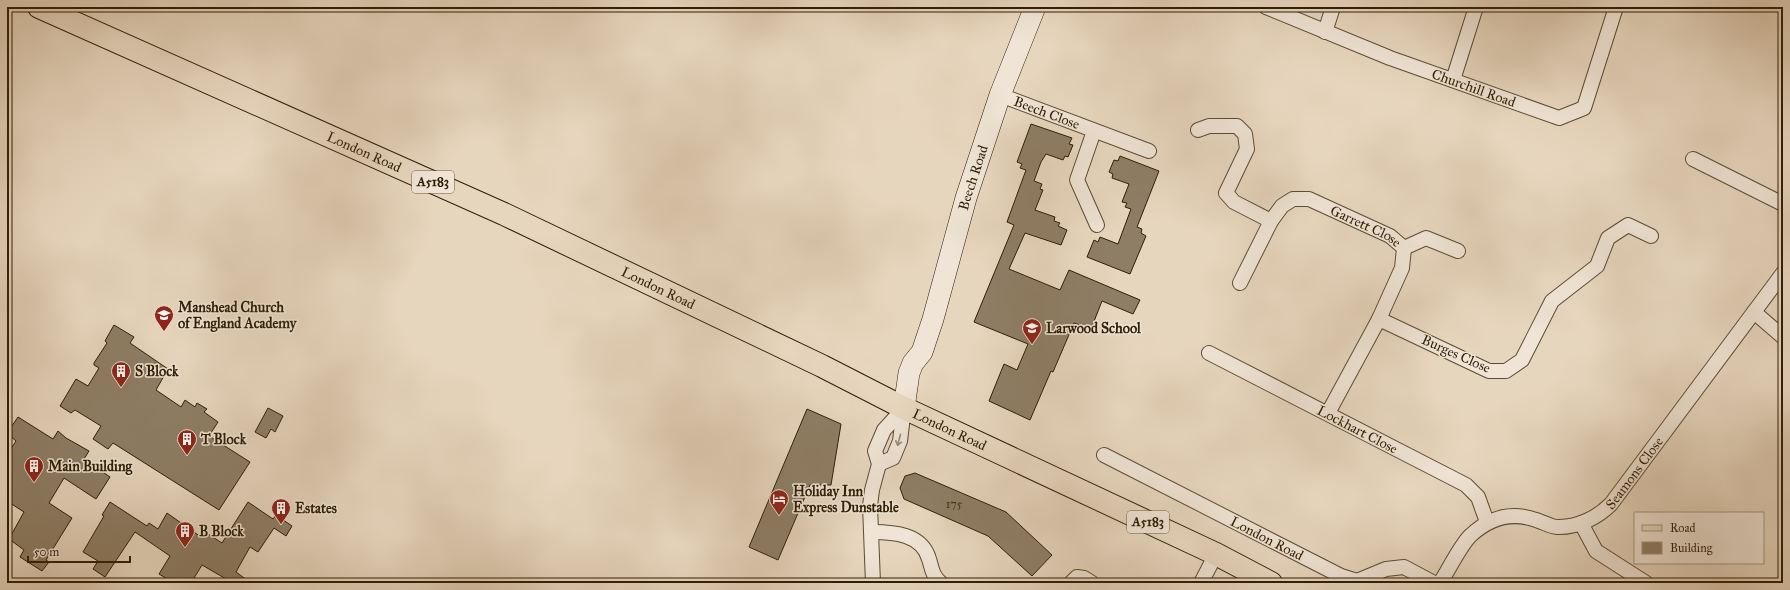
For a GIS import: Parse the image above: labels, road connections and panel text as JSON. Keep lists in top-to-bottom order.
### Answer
{
  "streets": {
    "main road": ["London Road", "A5183"],
    "street": [
      "Churchill Road",
      "Beech Close",
      "Beech Road",
      "Garrett Close",
      "Burges Close",
      "Lockhart Close",
      "Seamons Close"
    ]
  },
  "crossings": [
    ["Beech Close", "Beech Road"],
    ["London Road", "Beech Road"],
    ["Garrett Close", "Burges Close"],
    ["Garrett Close", "Lockhart Close"],
    ["Lockhart Close", "Seamons Close"]
  ],
  "places": {
    "school or university": ["Manshead Church of England Academy", "Larwood School"],
    "building": [
      "S Block",
      "T Block",
      "Main Building",
      "Estates",
      "B Block"
    ],
    "hotel": ["Holiday Inn Express Dunstable"]
  },
  "house_numbers": ["175"],
  "legend": ["Road", "Building"],
  "scale_bar": "50 m"
}
